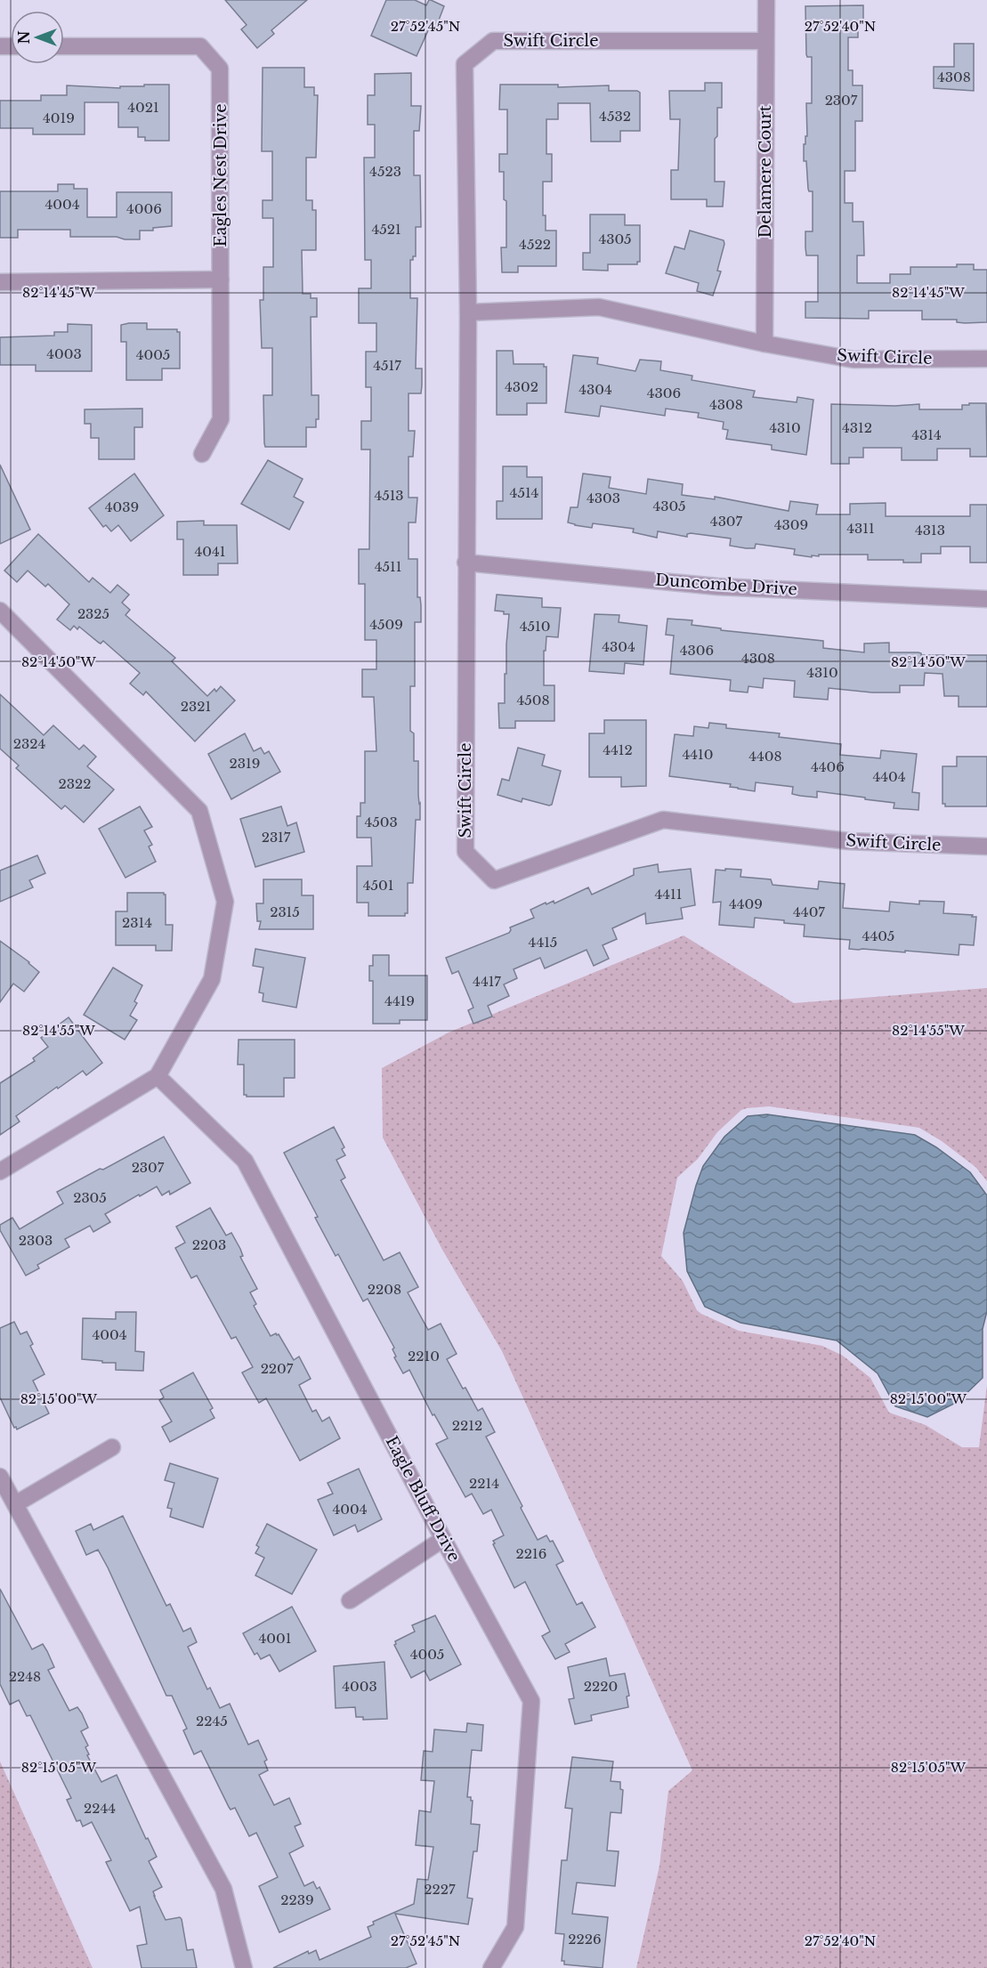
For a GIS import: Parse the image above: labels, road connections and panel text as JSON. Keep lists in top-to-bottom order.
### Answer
{
  "streets": {
    "street": [
      "Swift Circle",
      "Delamere Court",
      "Eagles Nest Drive",
      "Duncombe Drive",
      "Eagle Bluff Drive"
    ]
  },
  "crossings": [
    ["Swift Circle", "Delamere Court"],
    ["Swift Circle", "Duncombe Drive"]
  ],
  "house_numbers": [
    "4308",
    "2307",
    "4021",
    "4532",
    "4019",
    "4523",
    "4004",
    "4006",
    "4521",
    "4305",
    "4522",
    "4003",
    "4005",
    "4517",
    "4302",
    "4304",
    "4306",
    "4308",
    "4310",
    "4312",
    "4314",
    "4514",
    "4513",
    "4303",
    "4305",
    "4039",
    "4307",
    "4309",
    "4311",
    "4313",
    "4041",
    "4511",
    "2325",
    "4509",
    "4510",
    "4304",
    "4306",
    "4308",
    "4310",
    "4508",
    "2321",
    "2324",
    "4412",
    "4410",
    "4408",
    "2319",
    "4406",
    "4404",
    "2322",
    "4503",
    "2317",
    "4501",
    "4411",
    "4409",
    "2315",
    "4407",
    "2314",
    "4405",
    "4415",
    "4417",
    "4419",
    "2307",
    "2305",
    "2303",
    "2203",
    "2208",
    "4004",
    "2210",
    "2207",
    "2212",
    "2214",
    "4004",
    "2216",
    "4001",
    "4005",
    "2248",
    "4003",
    "2220",
    "2245",
    "2244",
    "2227",
    "2239",
    "2226"
  ],
  "north": "left",
  "coordinates": [
    "27°52'45\"N",
    "27°52'40\"N",
    "82°14'45\"W",
    "82°14'50\"W",
    "82°14'55\"W",
    "82°15'00\"W",
    "82°15'05\"W"
  ]
}
